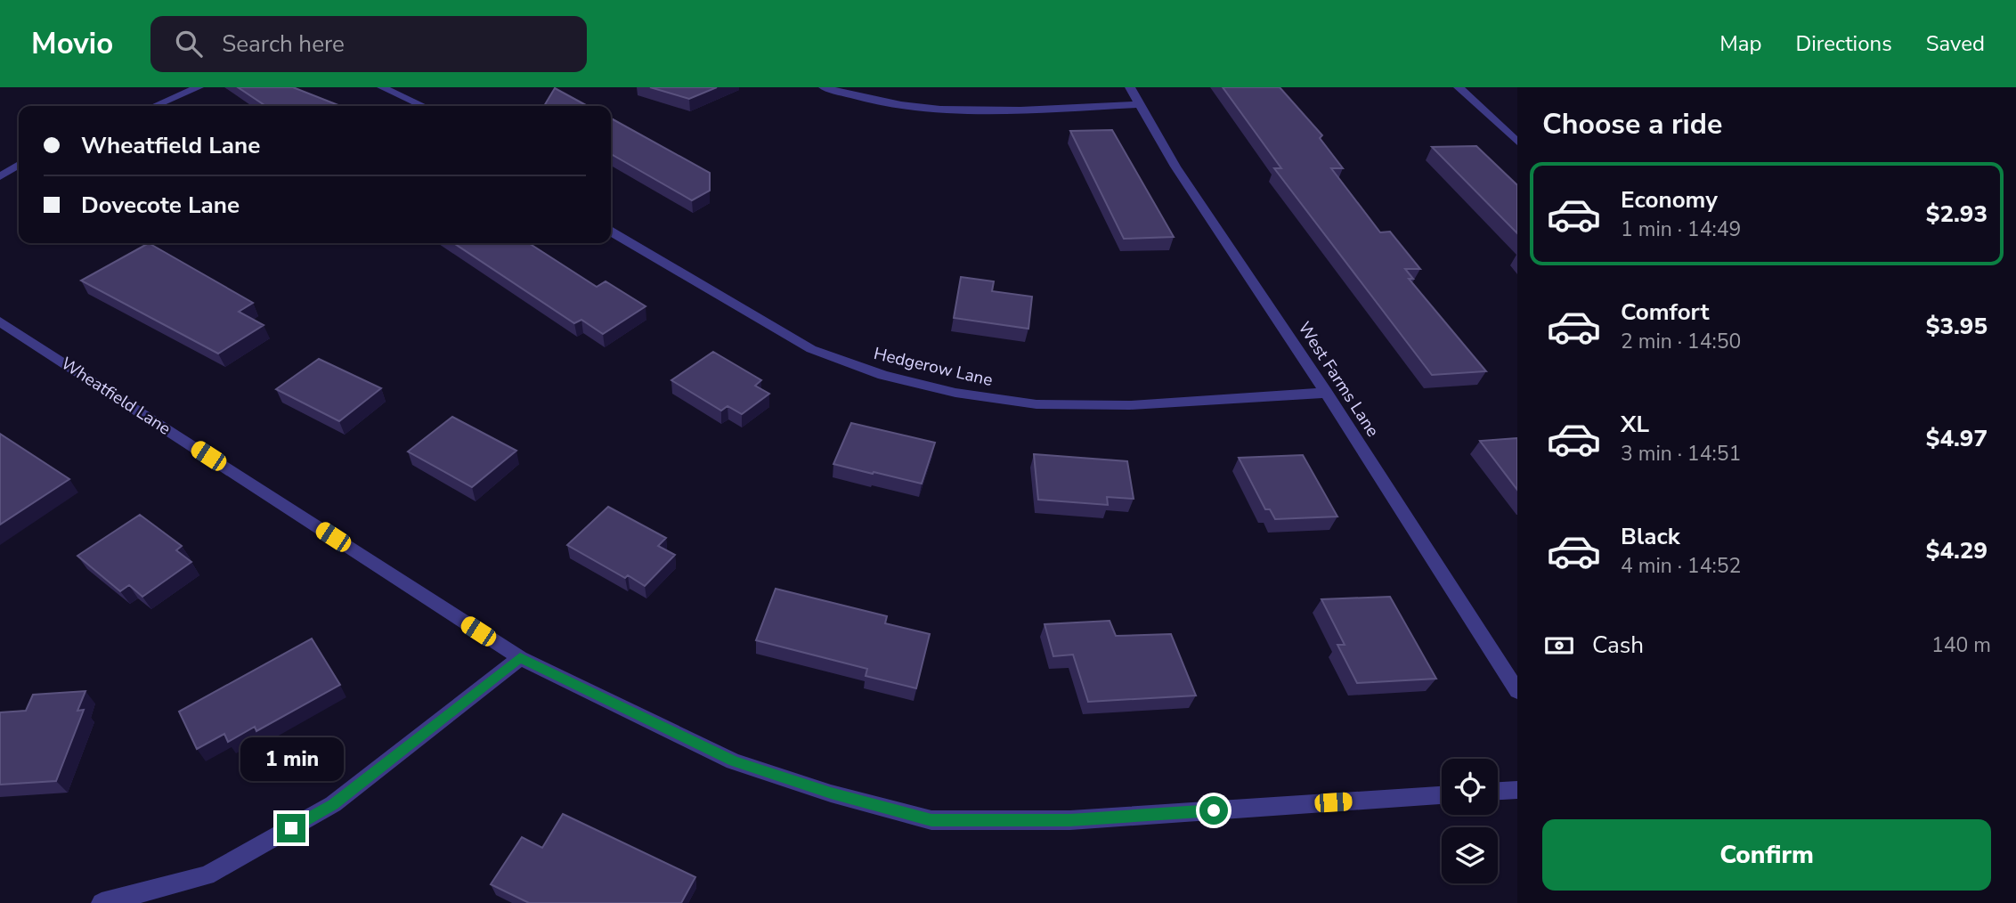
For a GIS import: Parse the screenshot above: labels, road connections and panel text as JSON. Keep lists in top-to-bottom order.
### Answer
{
  "streets": {
    "street": ["Hedgerow Lane", "West Farms Lane", "Wheatfield Lane"]
  },
  "crossings": [
    ["Hedgerow Lane", "West Farms Lane"]
  ],
  "page": {
    "header": "Movio",
    "search": "Search here",
    "nav": ["Map", "Directions", "Saved"],
    "heading": "Choose a ride",
    "banner": ["Wheatfield Lane", "Dovecote Lane"],
    "list": [
      {
        "name": "Economy",
        "note": "1 min · 14:49",
        "value": "$2.93"
      },
      {
        "name": "Comfort",
        "note": "2 min · 14:50",
        "value": "$3.95"
      },
      {
        "name": "XL",
        "note": "3 min · 14:51",
        "value": "$4.97"
      },
      {
        "name": "Black",
        "note": "4 min · 14:52",
        "value": "$4.29"
      }
    ],
    "pay": ["Cash", "140 m"],
    "bubble": "1 min",
    "buttons": "Confirm"
  }
}
